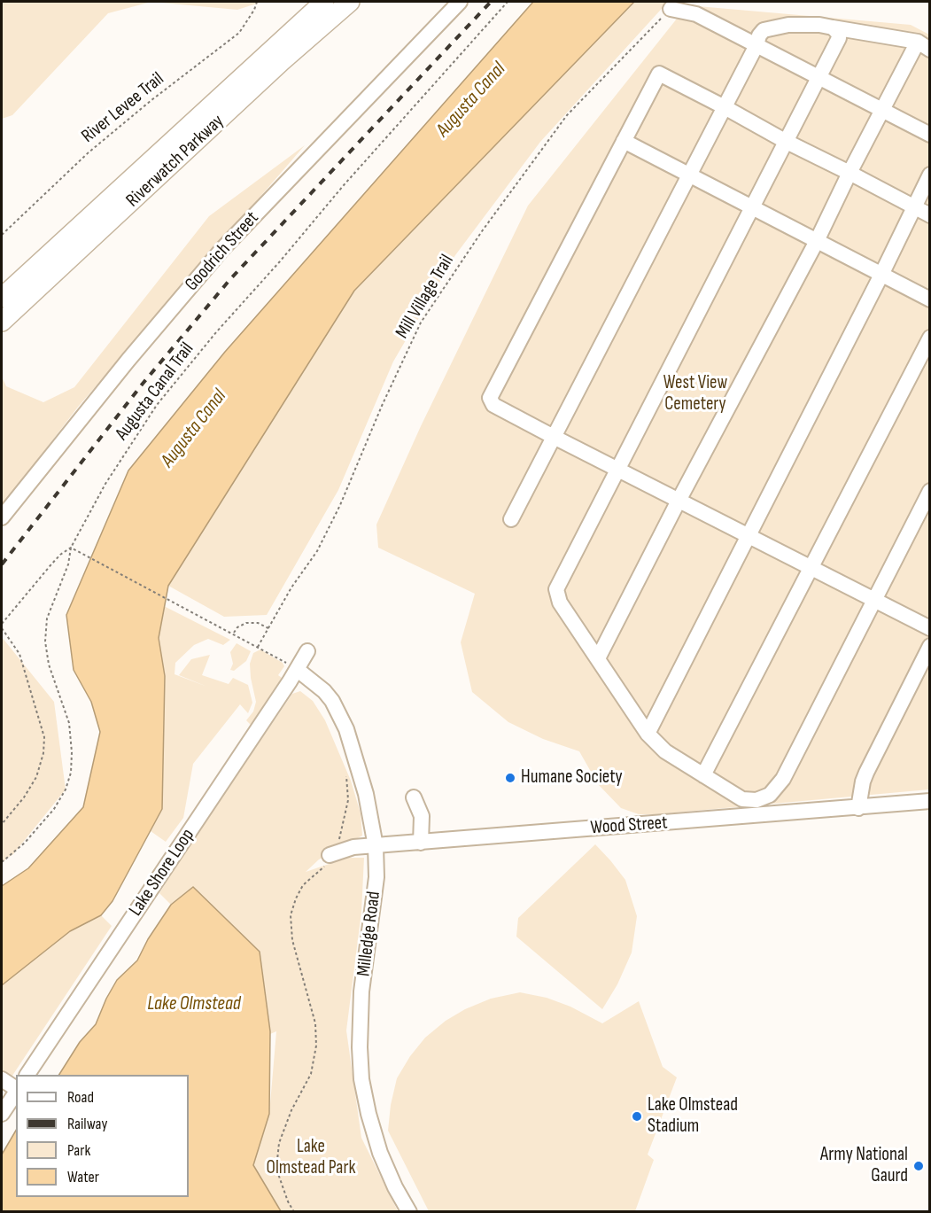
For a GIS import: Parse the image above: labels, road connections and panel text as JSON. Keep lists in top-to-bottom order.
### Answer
{
  "streets": {
    "main road": ["Riverwatch Parkway"],
    "street": [
      "Goodrich Street",
      "Wood Street",
      "Lake Shore Loop",
      "Milledge Road"
    ],
    "path": ["River Levee Trail", "Mill Village Trail", "Augusta Canal Trail"]
  },
  "crossings": [
    ["Wood Street", "Milledge Road"],
    ["Lake Shore Loop", "Milledge Road"]
  ],
  "water": ["Augusta Canal", "Lake Olmstead"],
  "parks": ["West View Cemetery", "Lake Olmstead Park"],
  "places": ["Humane Society", "Lake Olmstead Stadium", "Army National Gaurd"],
  "legend": [
    "Road",
    "Railway",
    "Park",
    "Water"
  ]
}
